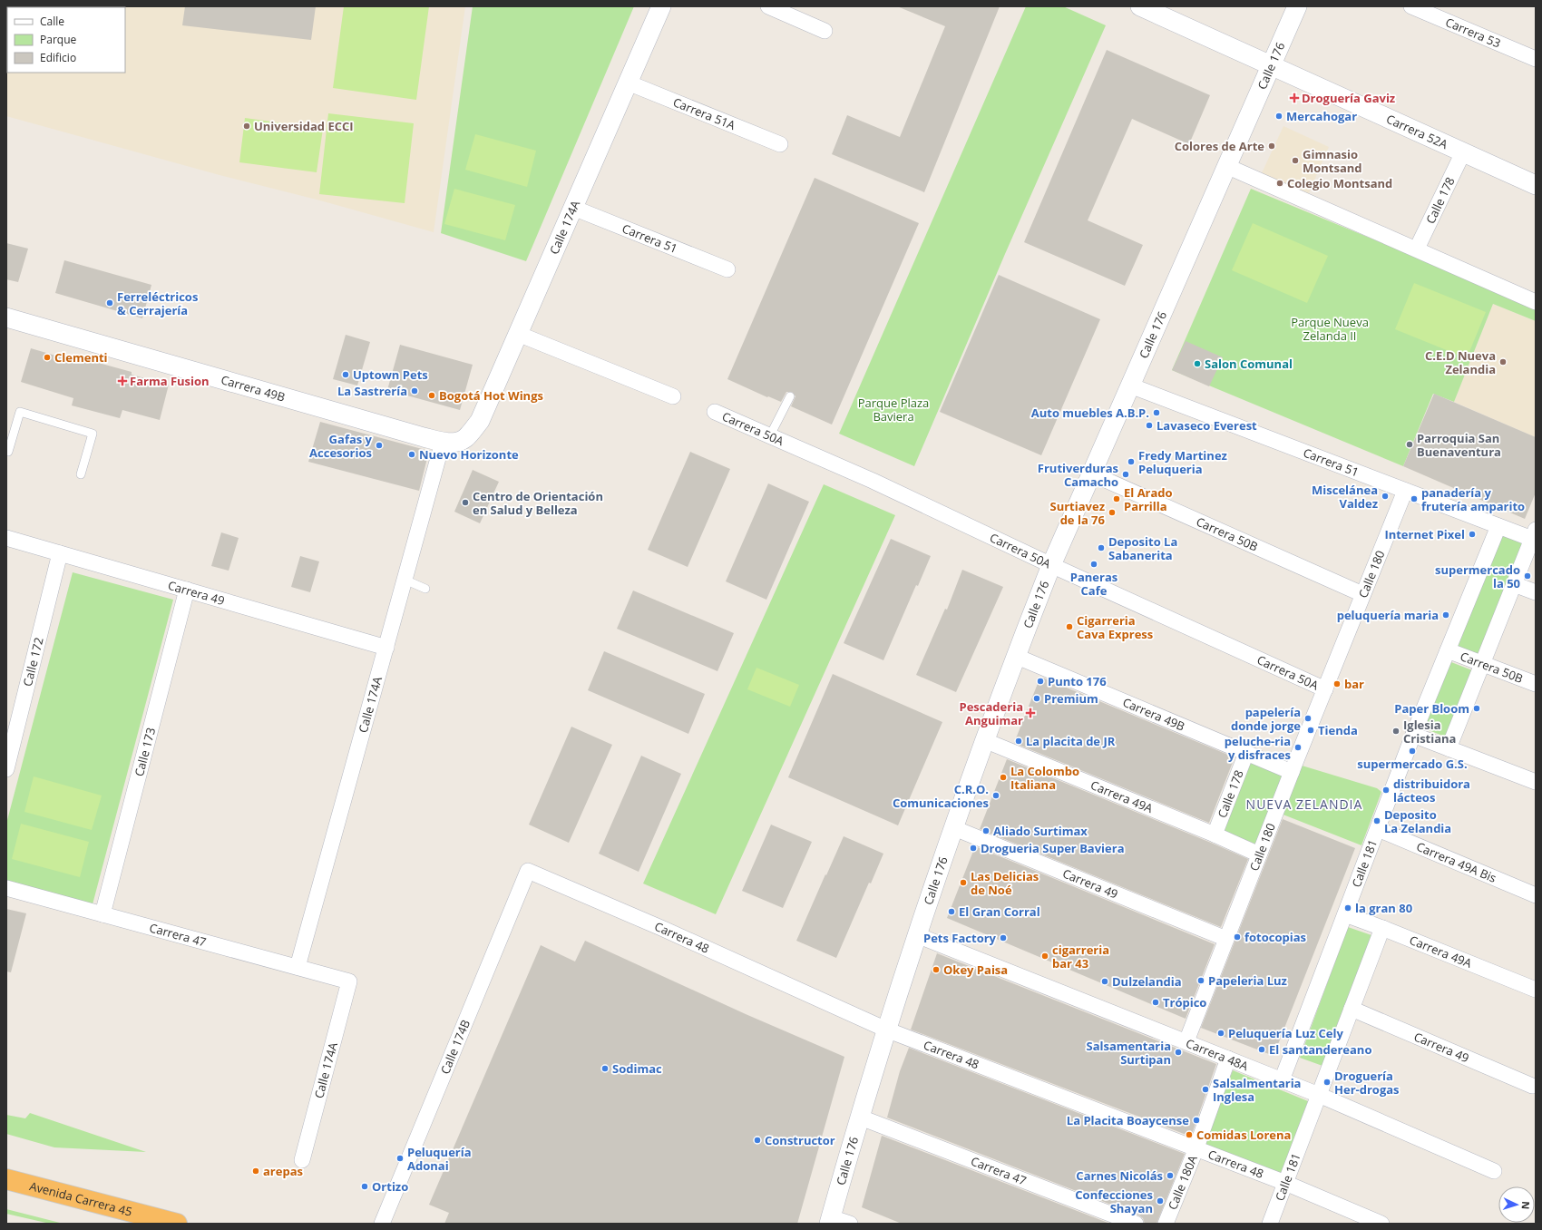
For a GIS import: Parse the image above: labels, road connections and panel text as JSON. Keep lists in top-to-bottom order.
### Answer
{
  "streets": {
    "highway": ["Avenida Carrera 45"],
    "street": [
      "Carrera 53",
      "Calle 176",
      "Carrera 51A",
      "Carrera 52A",
      "Calle 178",
      "Calle 174A",
      "Carrera 51",
      "Carrera 49B",
      "Carrera 50A",
      "Carrera 50B",
      "Calle 180",
      "Carrera 49",
      "Calle 172",
      "Calle 173",
      "Carrera 49A",
      "Carrera 49A Bis",
      "Calle 181",
      "Carrera 47",
      "Carrera 48",
      "Calle 174B",
      "Carrera 48A",
      "Calle 180A"
    ]
  },
  "crossings": [
    ["Calle 176", "Carrera 52A"],
    ["Calle 176", "Carrera 51"],
    ["Calle 176", "Carrera 49B"],
    ["Calle 176", "Carrera 50A"],
    ["Calle 176", "Carrera 50B"],
    ["Calle 176", "Carrera 49"],
    ["Calle 176", "Carrera 49A"],
    ["Calle 176", "Carrera 47"],
    ["Calle 176", "Carrera 48"],
    ["Calle 176", "Carrera 48A"],
    ["Carrera 51A", "Calle 174A"],
    ["Carrera 52A", "Calle 178"],
    ["Calle 178", "Carrera 49B"],
    ["Calle 178", "Carrera 49A"],
    ["Calle 174A", "Carrera 51"],
    ["Calle 174A", "Carrera 49B"],
    ["Calle 174A", "Carrera 49"],
    ["Calle 174A", "Carrera 47"],
    ["Carrera 51", "Calle 180"],
    ["Carrera 51", "Calle 181"],
    ["Carrera 49B", "Calle 180"],
    ["Carrera 50A", "Calle 180"],
    ["Carrera 50B", "Calle 180"],
    ["Carrera 50B", "Calle 181"],
    ["Calle 180", "Carrera 49"],
    ["Calle 180", "Carrera 49A"],
    ["Calle 180", "Carrera 48A"],
    ["Carrera 49", "Calle 172"],
    ["Carrera 49", "Calle 173"],
    ["Carrera 49", "Calle 181"],
    ["Calle 173", "Carrera 47"],
    ["Carrera 49A", "Calle 181"],
    ["Carrera 49A Bis", "Calle 181"],
    ["Calle 181", "Carrera 48"],
    ["Calle 181", "Carrera 48A"],
    ["Carrera 48", "Calle 174B"],
    ["Carrera 48", "Calle 180A"],
    ["Carrera 48A", "Calle 180A"]
  ],
  "districts": ["NUEVA ZELANDIA"],
  "parks": ["Parque Nueva Zelanda II", "Parque Plaza Baviera"],
  "places": {
    "health": ["Droguería Gaviz", "Farma Fusion", "Pescaderia Anguimar"],
    "other": [
      "Mercahogar",
      "Universidad ECCI",
      "Colores de Arte",
      "Gimnasio Montsand",
      "Colegio Montsand",
      "Ferreléctricos & Cerrajería",
      "Clementi",
      "C.E.D Nueva Zelandia",
      "Salon Comunal",
      "Uptown Pets",
      "La Sastrería",
      "Bogotá Hot Wings",
      "Auto muebles A.B.P.",
      "Lavaseco Everest",
      "Parroquia San Buenaventura",
      "Gafas y Accesorios",
      "Nuevo Horizonte",
      "Fredy Martinez Peluqueria",
      "Frutiverduras Camacho",
      "Miscelánea Valdez",
      "El Arado Parrilla",
      "panadería y frutería amparito",
      "Centro de Orientación en Salud y Belleza",
      "Surtiavez de la 76",
      "Internet Pixel",
      "Deposito La Sabanerita",
      "Paneras Cafe",
      "supermercado la 50",
      "peluquería maria",
      "Cigarreria Cava Express",
      "Punto 176",
      "bar",
      "Premium",
      "Paper Bloom",
      "papelería donde jorge",
      "Tienda",
      "Iglesia Cristiana",
      "La placita de JR",
      "peluche-ria y disfraces",
      "supermercado G.S.",
      "La Colombo Italiana",
      "distribuidora lácteos",
      "C.R.O. Comunicaciones",
      "Deposito La Zelandia",
      "Aliado Surtimax",
      "Drogueria Super Baviera",
      "Las Delicias de Noé",
      "la gran 80",
      "El Gran Corral",
      "fotocopias",
      "Pets Factory",
      "cigarreria bar 43",
      "Okey Paisa",
      "Papeleria Luz",
      "Dulzelandia",
      "Trópico",
      "Peluquería Luz Cely",
      "El santandereano",
      "Salsamentaria Surtipan",
      "Sodimac",
      "Droguería Her-drogas",
      "Salsalmentaria Inglesa",
      "La Placita Boaycense",
      "Comidas Lorena",
      "Constructor",
      "Peluquería Adonai",
      "arepas",
      "Carnes Nicolás",
      "Ortizo",
      "Confecciones Shayan"
    ]
  },
  "legend": ["Calle", "Parque", "Edificio"],
  "north": "right"
}
